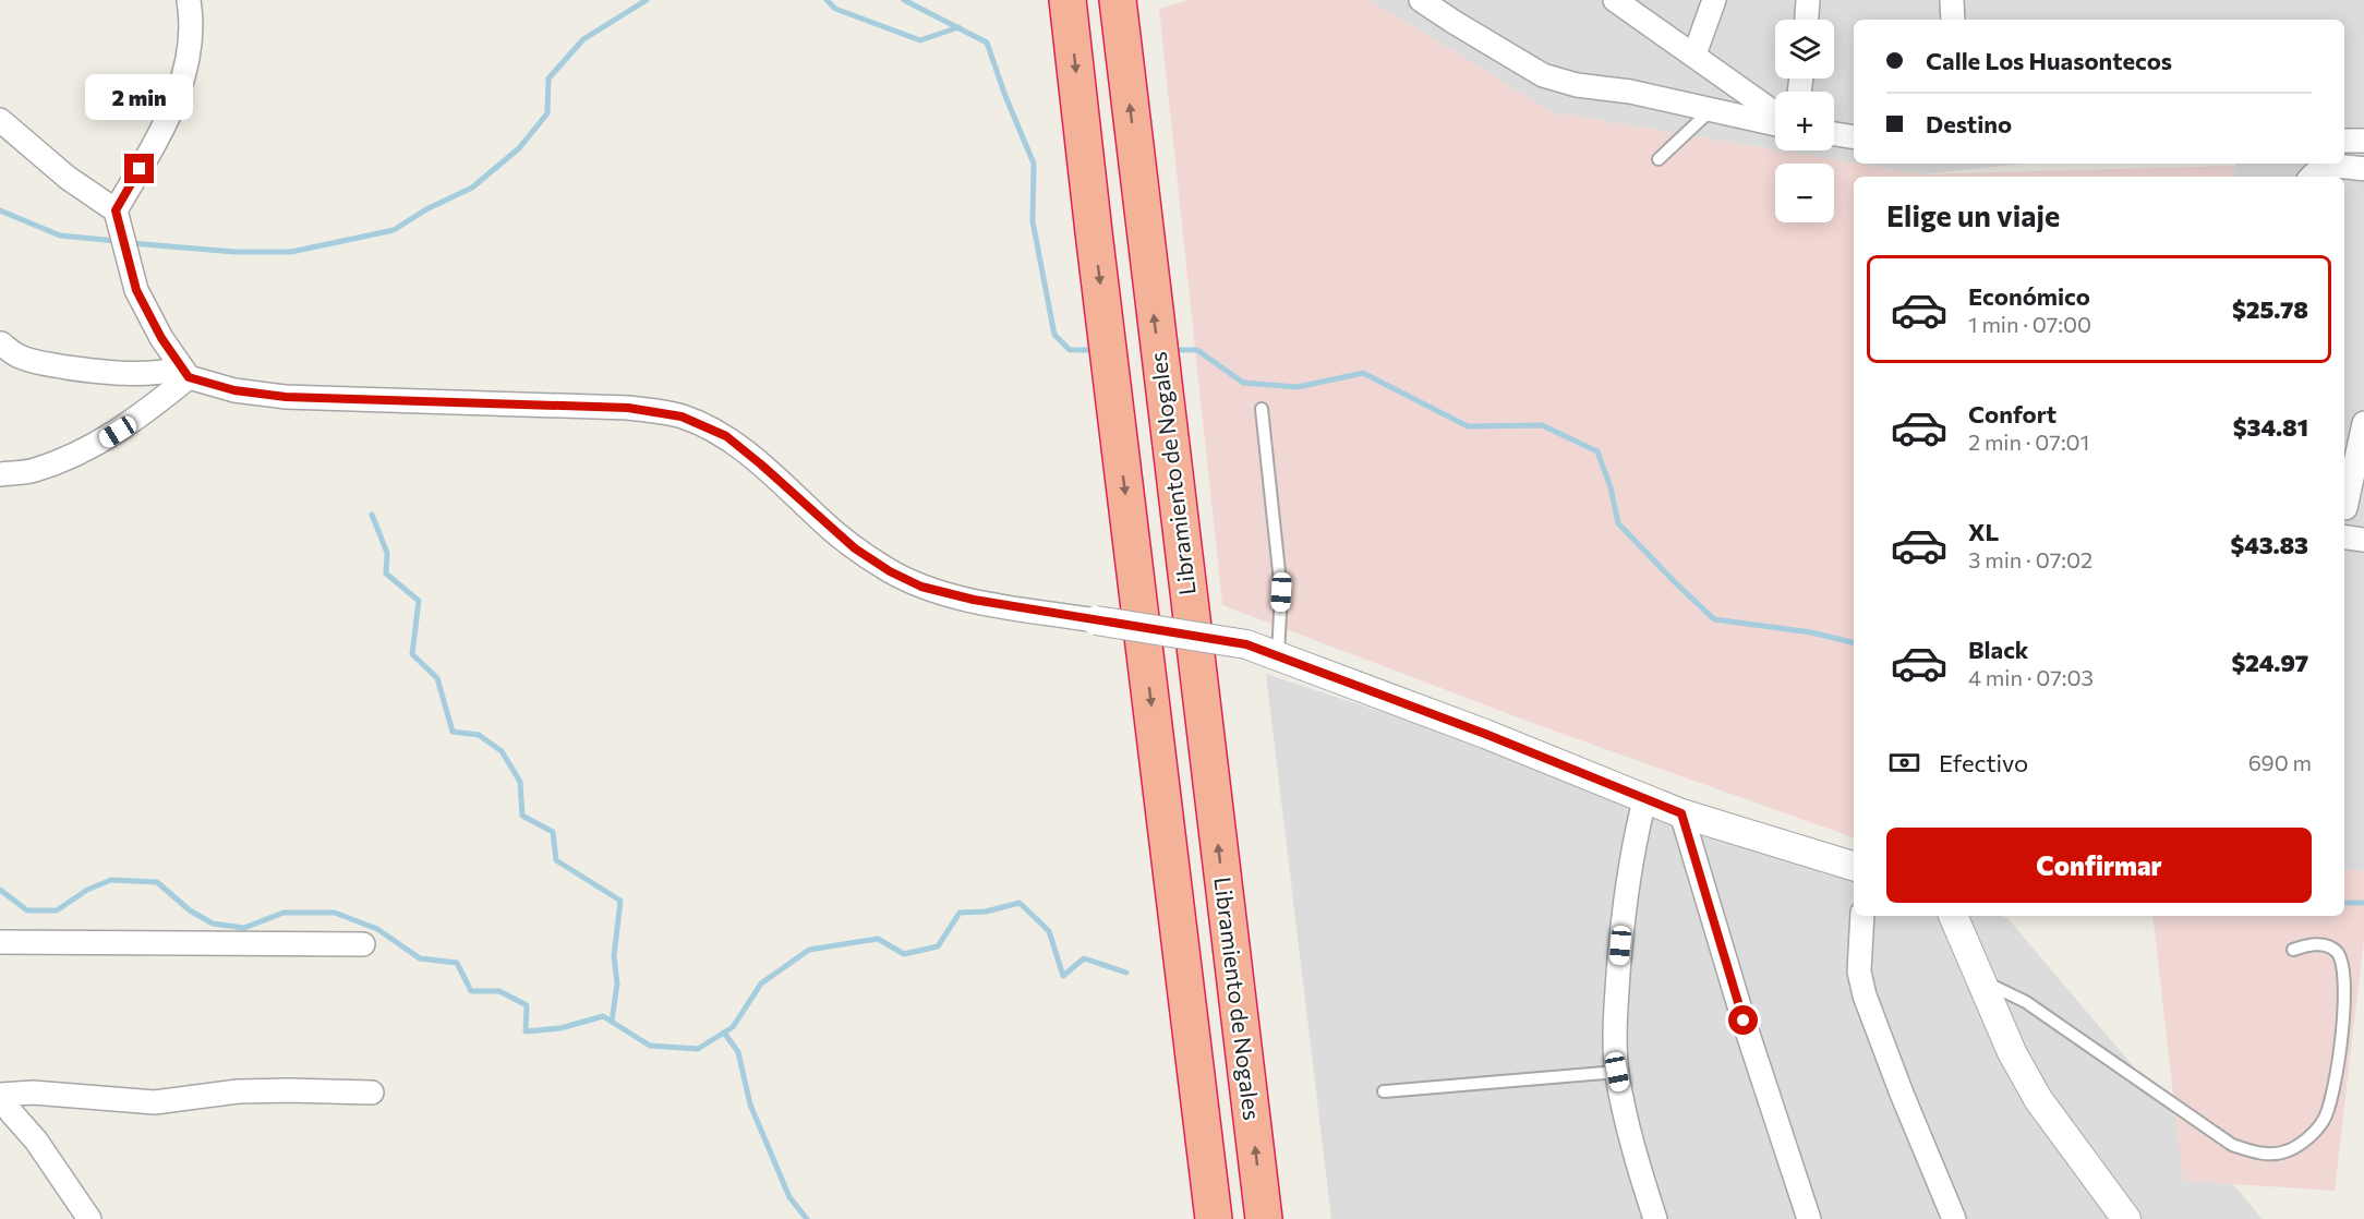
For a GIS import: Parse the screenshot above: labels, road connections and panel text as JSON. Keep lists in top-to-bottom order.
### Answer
{
  "streets": {
    "highway": ["Libramiento de Nogales"]
  },
  "page": {
    "map_buttons": ["+", "−"],
    "banner": ["Calle Los Huasontecos", "Destino"],
    "bubble": "2 min",
    "heading": "Elige un viaje",
    "list": [
      {
        "name": "Económico",
        "note": "1 min · 07:00",
        "value": "$25.78"
      },
      {
        "name": "Confort",
        "note": "2 min · 07:01",
        "value": "$34.81"
      },
      {
        "name": "XL",
        "note": "3 min · 07:02",
        "value": "$43.83"
      },
      {
        "name": "Black",
        "note": "4 min · 07:03",
        "value": "$24.97"
      }
    ],
    "pay": ["Efectivo", "690 m"],
    "buttons": "Confirmar"
  }
}
